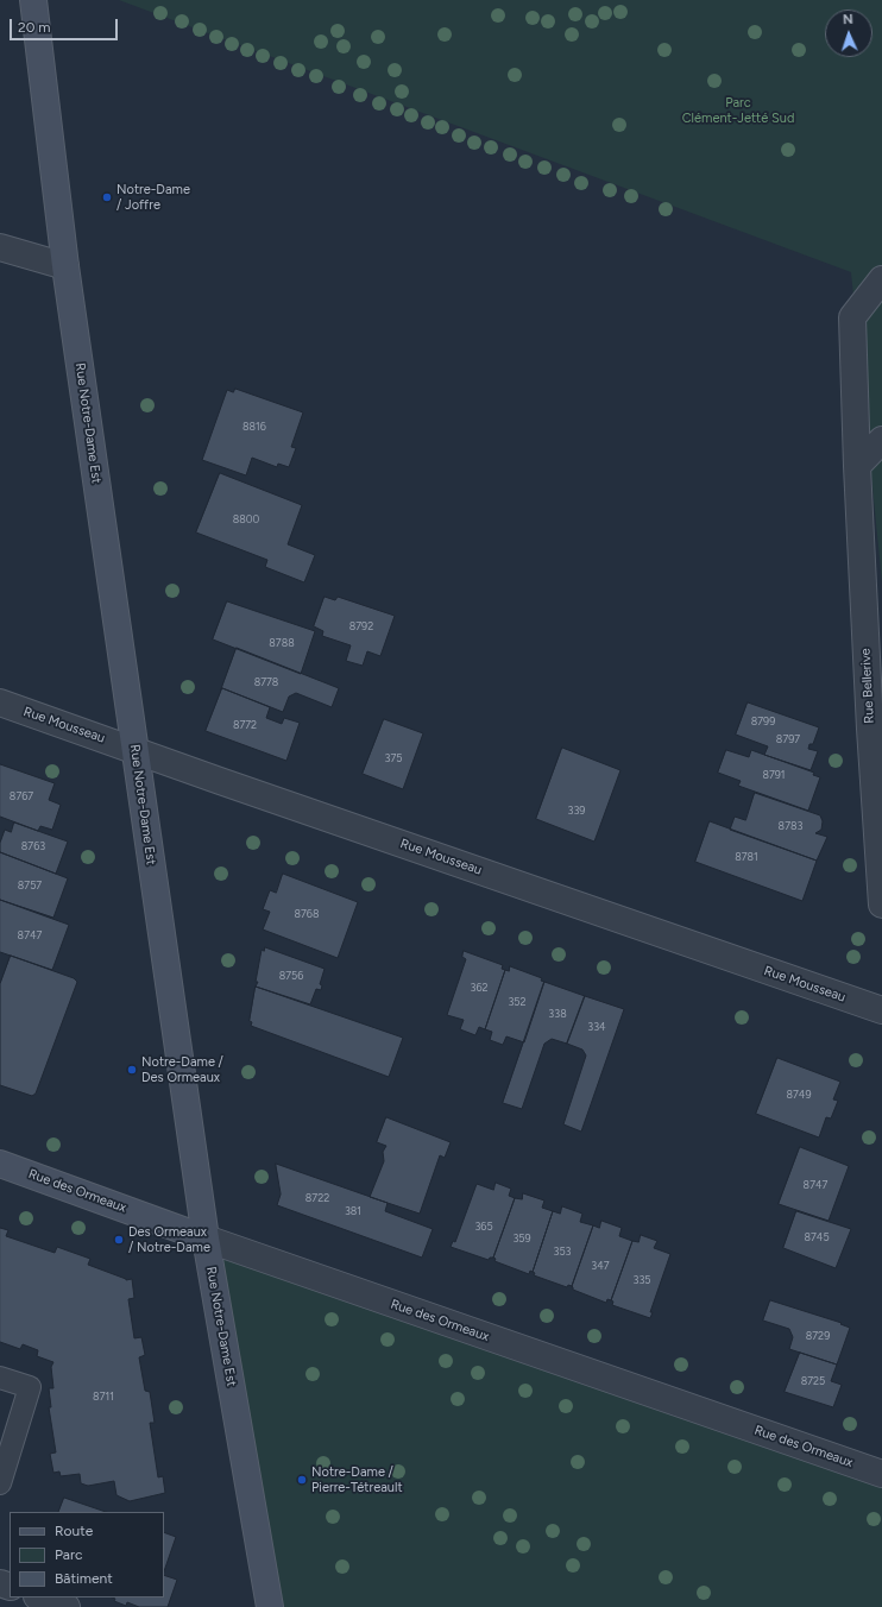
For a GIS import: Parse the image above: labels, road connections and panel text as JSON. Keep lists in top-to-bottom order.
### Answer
{
  "streets": {
    "main road": ["Rue Notre-Dame Est", "Rue des Ormeaux"],
    "street": ["Rue Bellerive", "Rue Mousseau"]
  },
  "crossings": [
    ["Rue Notre-Dame Est", "Rue Mousseau"],
    ["Rue Notre-Dame Est", "Rue des Ormeaux"]
  ],
  "parks": ["Parc Clément-Jetté Sud"],
  "places": [
    "Notre-Dame / Joffre",
    "Notre-Dame / Des Ormeaux",
    "Des Ormeaux / Notre-Dame",
    "Notre-Dame / Pierre-Tétreault"
  ],
  "house_numbers": [
    "8816",
    "8800",
    "8792",
    "8788",
    "8778",
    "8799",
    "8772",
    "8797",
    "375",
    "8791",
    "8767",
    "339",
    "8783",
    "8763",
    "8781",
    "8757",
    "8768",
    "8747",
    "8756",
    "362",
    "352",
    "338",
    "334",
    "8749",
    "8747",
    "8722",
    "381",
    "365",
    "8745",
    "359",
    "353",
    "347",
    "335",
    "8729",
    "8725",
    "8711"
  ],
  "legend": ["Route", "Parc", "Bâtiment"],
  "scale_bar": "20 m",
  "north": "top"
}
